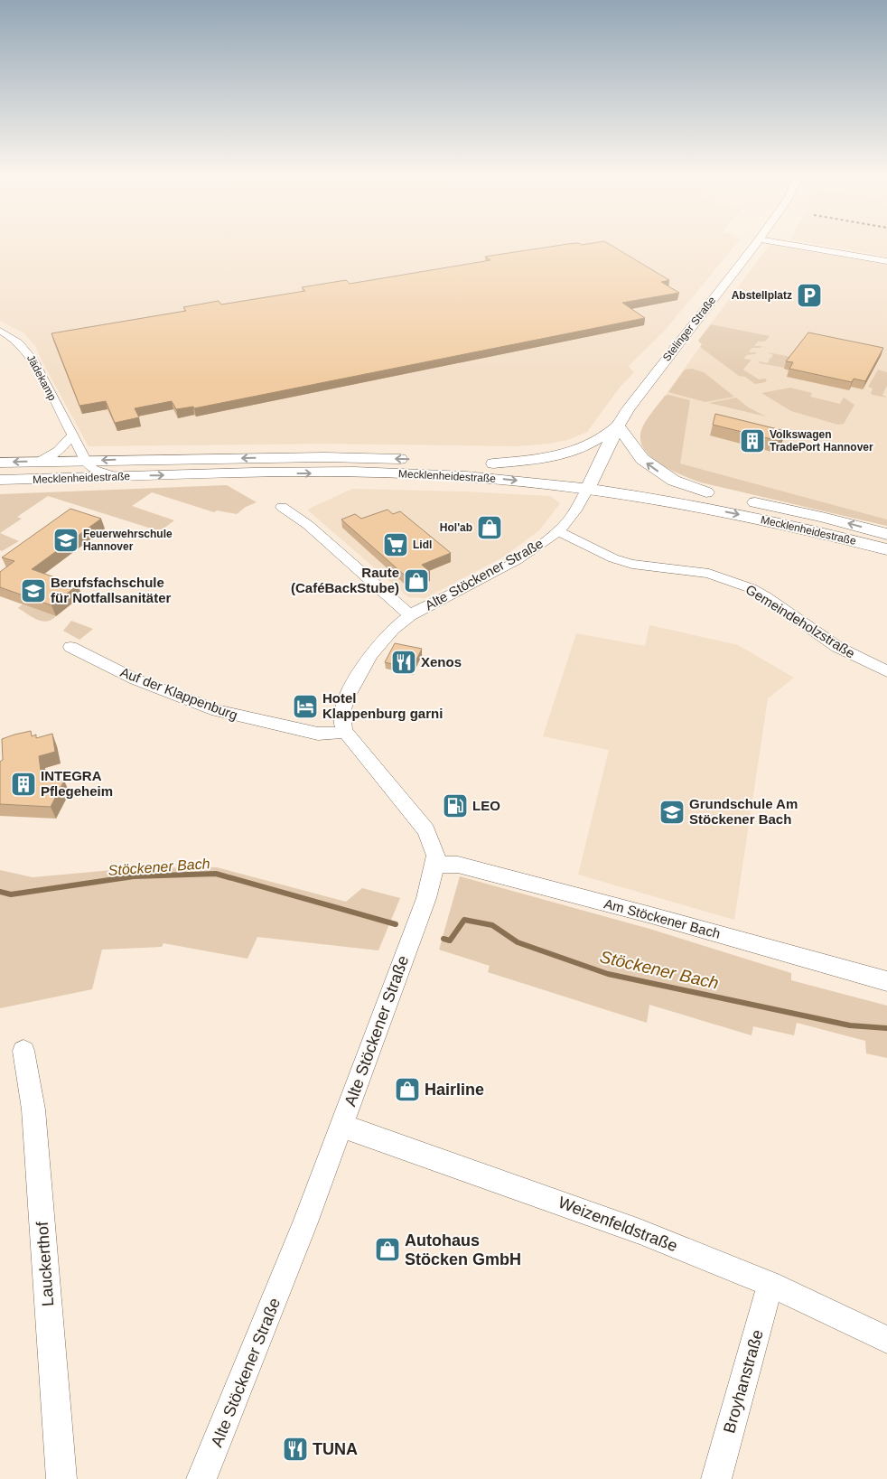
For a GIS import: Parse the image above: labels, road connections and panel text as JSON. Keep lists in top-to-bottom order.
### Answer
{
  "streets": {
    "main road": ["Stelinger Straße", "Mecklenheidestraße"],
    "street": [
      "Jädekamp",
      "Alte Stöckener Straße",
      "Gemeindeholzstraße",
      "Auf der Klappenburg",
      "Am Stöckener Bach",
      "Weizenfeldstraße",
      "Lauckerthof",
      "Broyhanstraße"
    ]
  },
  "crossings": [
    ["Stelinger Straße", "Mecklenheidestraße"],
    ["Stelinger Straße", "Alte Stöckener Straße"],
    ["Jädekamp", "Mecklenheidestraße"],
    ["Mecklenheidestraße", "Alte Stöckener Straße"],
    ["Alte Stöckener Straße", "Gemeindeholzstraße"],
    ["Alte Stöckener Straße", "Auf der Klappenburg"],
    ["Alte Stöckener Straße", "Am Stöckener Bach"],
    ["Alte Stöckener Straße", "Weizenfeldstraße"],
    ["Weizenfeldstraße", "Broyhanstraße"]
  ],
  "water": ["Stöckener Bach"],
  "places": {
    "parking": ["Abstellplatz"],
    "building": ["Volkswagen TradePort Hannover", "INTEGRA Pflegeheim"],
    "shop": [
      "Hol'ab",
      "Raute (CaféBackStube)",
      "Hairline",
      "Autohaus Stöcken GmbH"
    ],
    "school or university": ["Feuerwehrschule Hannover", "Berufsfachschule für Notfallsanitäter", "Grundschule Am Stöckener Bach"],
    "supermarket": ["Lidl"],
    "restaurant": ["Xenos", "TUNA"],
    "hotel": ["Hotel Klappenburg garni"],
    "fuel station": ["LEO"]
  }
}
